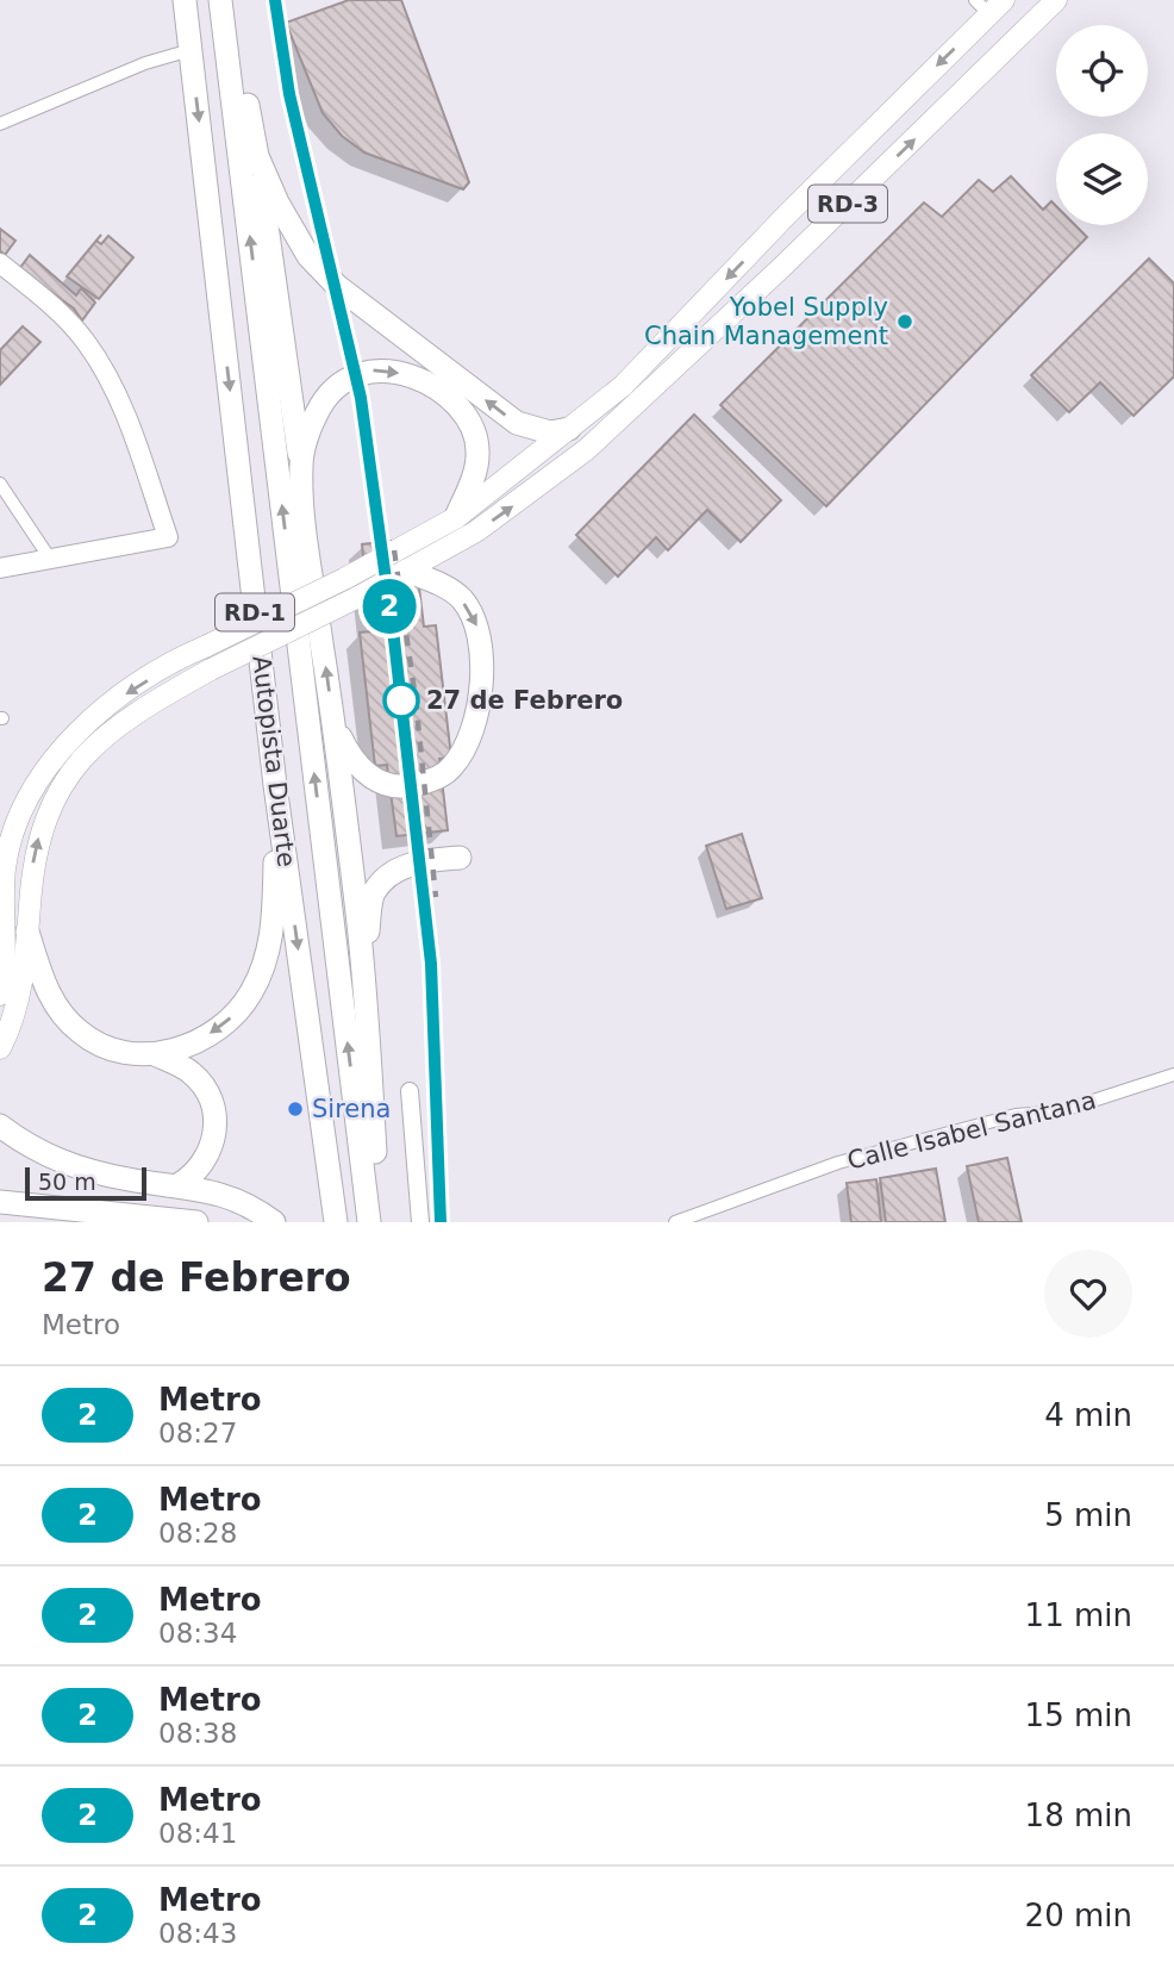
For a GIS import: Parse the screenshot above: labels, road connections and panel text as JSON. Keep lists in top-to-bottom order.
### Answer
{
  "streets": {
    "highway": ["RD-1", "Autopista Duarte"],
    "main road": ["RD-3"],
    "street": ["Calle Isabel Santana"]
  },
  "places": ["Yobel Supply Chain Management", "27 de Febrero", "Sirena"],
  "lines": ["metro line 2"],
  "scale_bar": "50 m",
  "page": {
    "on_map": "2",
    "scale": "50 m",
    "heading": ["27 de Febrero", "Metro"],
    "list": [
      {
        "mark": "2",
        "name": "Metro",
        "note": "08:27",
        "value": "4 min"
      },
      {
        "mark": "2",
        "name": "Metro",
        "note": "08:28",
        "value": "5 min"
      },
      {
        "mark": "2",
        "name": "Metro",
        "note": "08:34",
        "value": "11 min"
      },
      {
        "mark": "2",
        "name": "Metro",
        "note": "08:38",
        "value": "15 min"
      },
      {
        "mark": "2",
        "name": "Metro",
        "note": "08:41",
        "value": "18 min"
      },
      {
        "mark": "2",
        "name": "Metro",
        "note": "08:43",
        "value": "20 min"
      }
    ]
  }
}
